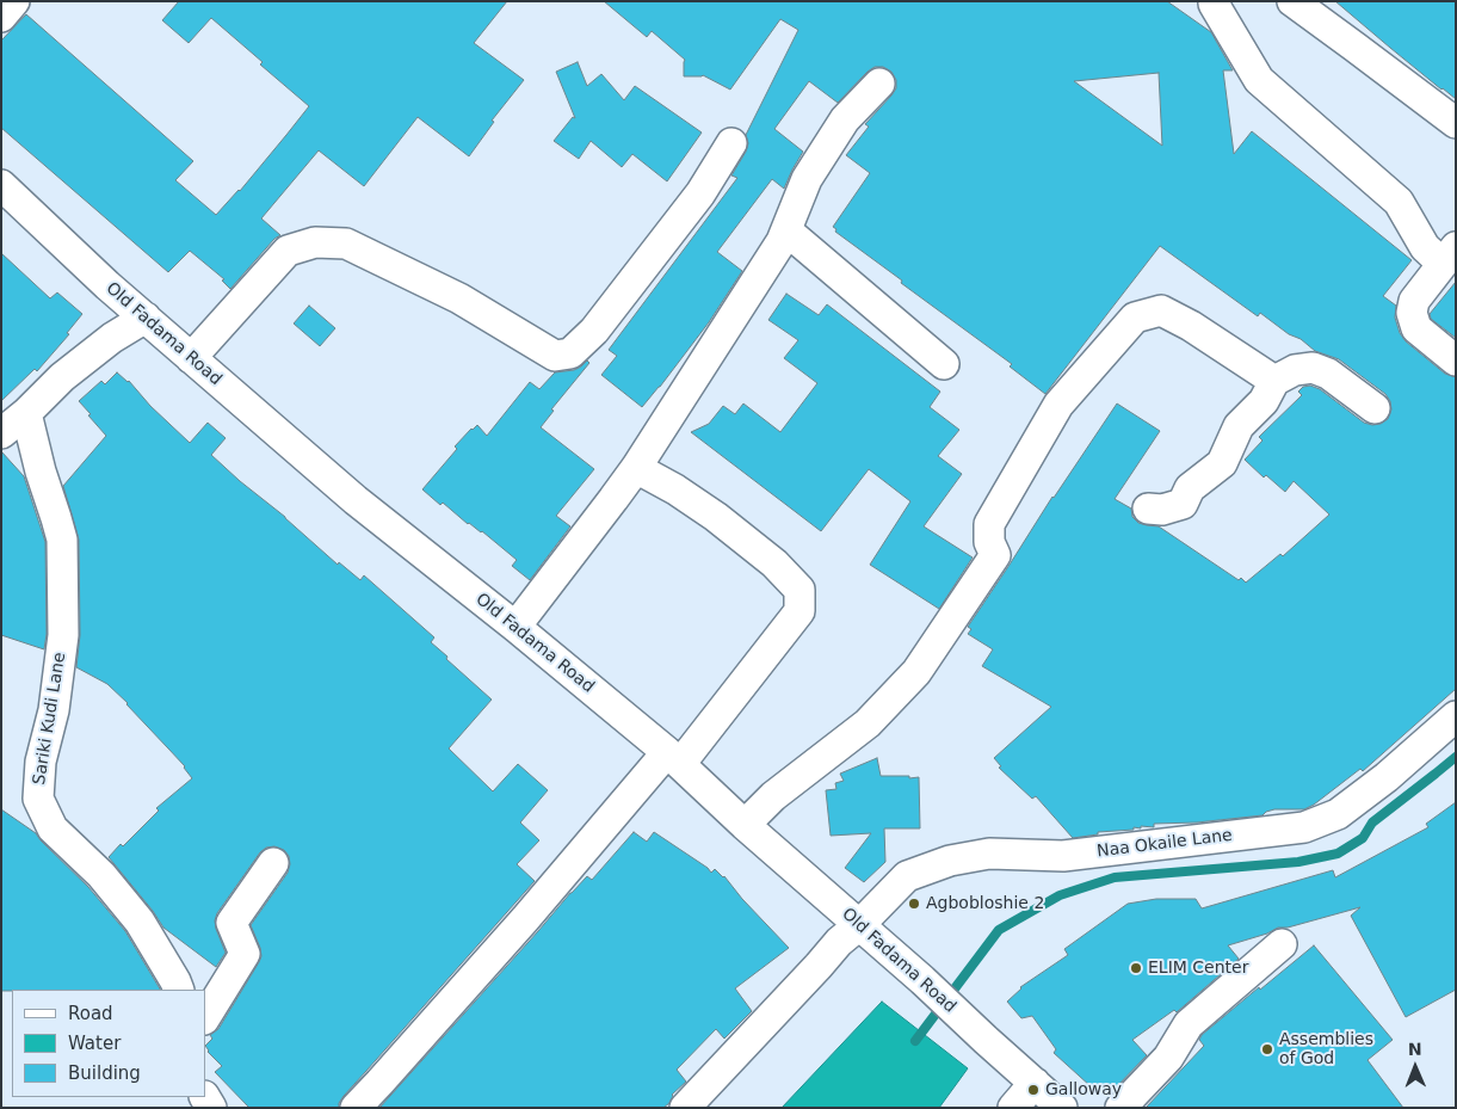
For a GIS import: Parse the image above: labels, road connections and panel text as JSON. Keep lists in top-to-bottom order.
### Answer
{
  "streets": {
    "street": ["Old Fadama Road", "Sariki Kudi Lane", "Naa Okaile Lane"]
  },
  "crossings": [
    ["Old Fadama Road", "Naa Okaile Lane"]
  ],
  "places": [
    "Agbobloshie 2",
    "ELIM Center",
    "Assemblies of God",
    "Galloway"
  ],
  "legend": ["Road", "Water", "Building"],
  "north": "top"
}
